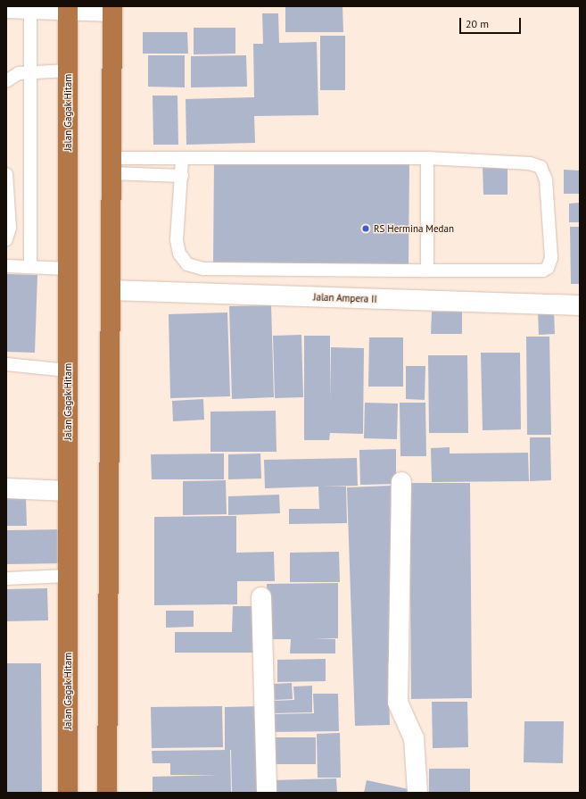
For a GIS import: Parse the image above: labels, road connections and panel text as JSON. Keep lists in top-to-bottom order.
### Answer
{
  "streets": {
    "highway": ["Jalan Gagak Hitam"],
    "street": ["Jalan Ampera II"]
  },
  "places": ["RS Hermina Medan"],
  "scale_bar": "20 m"
}
